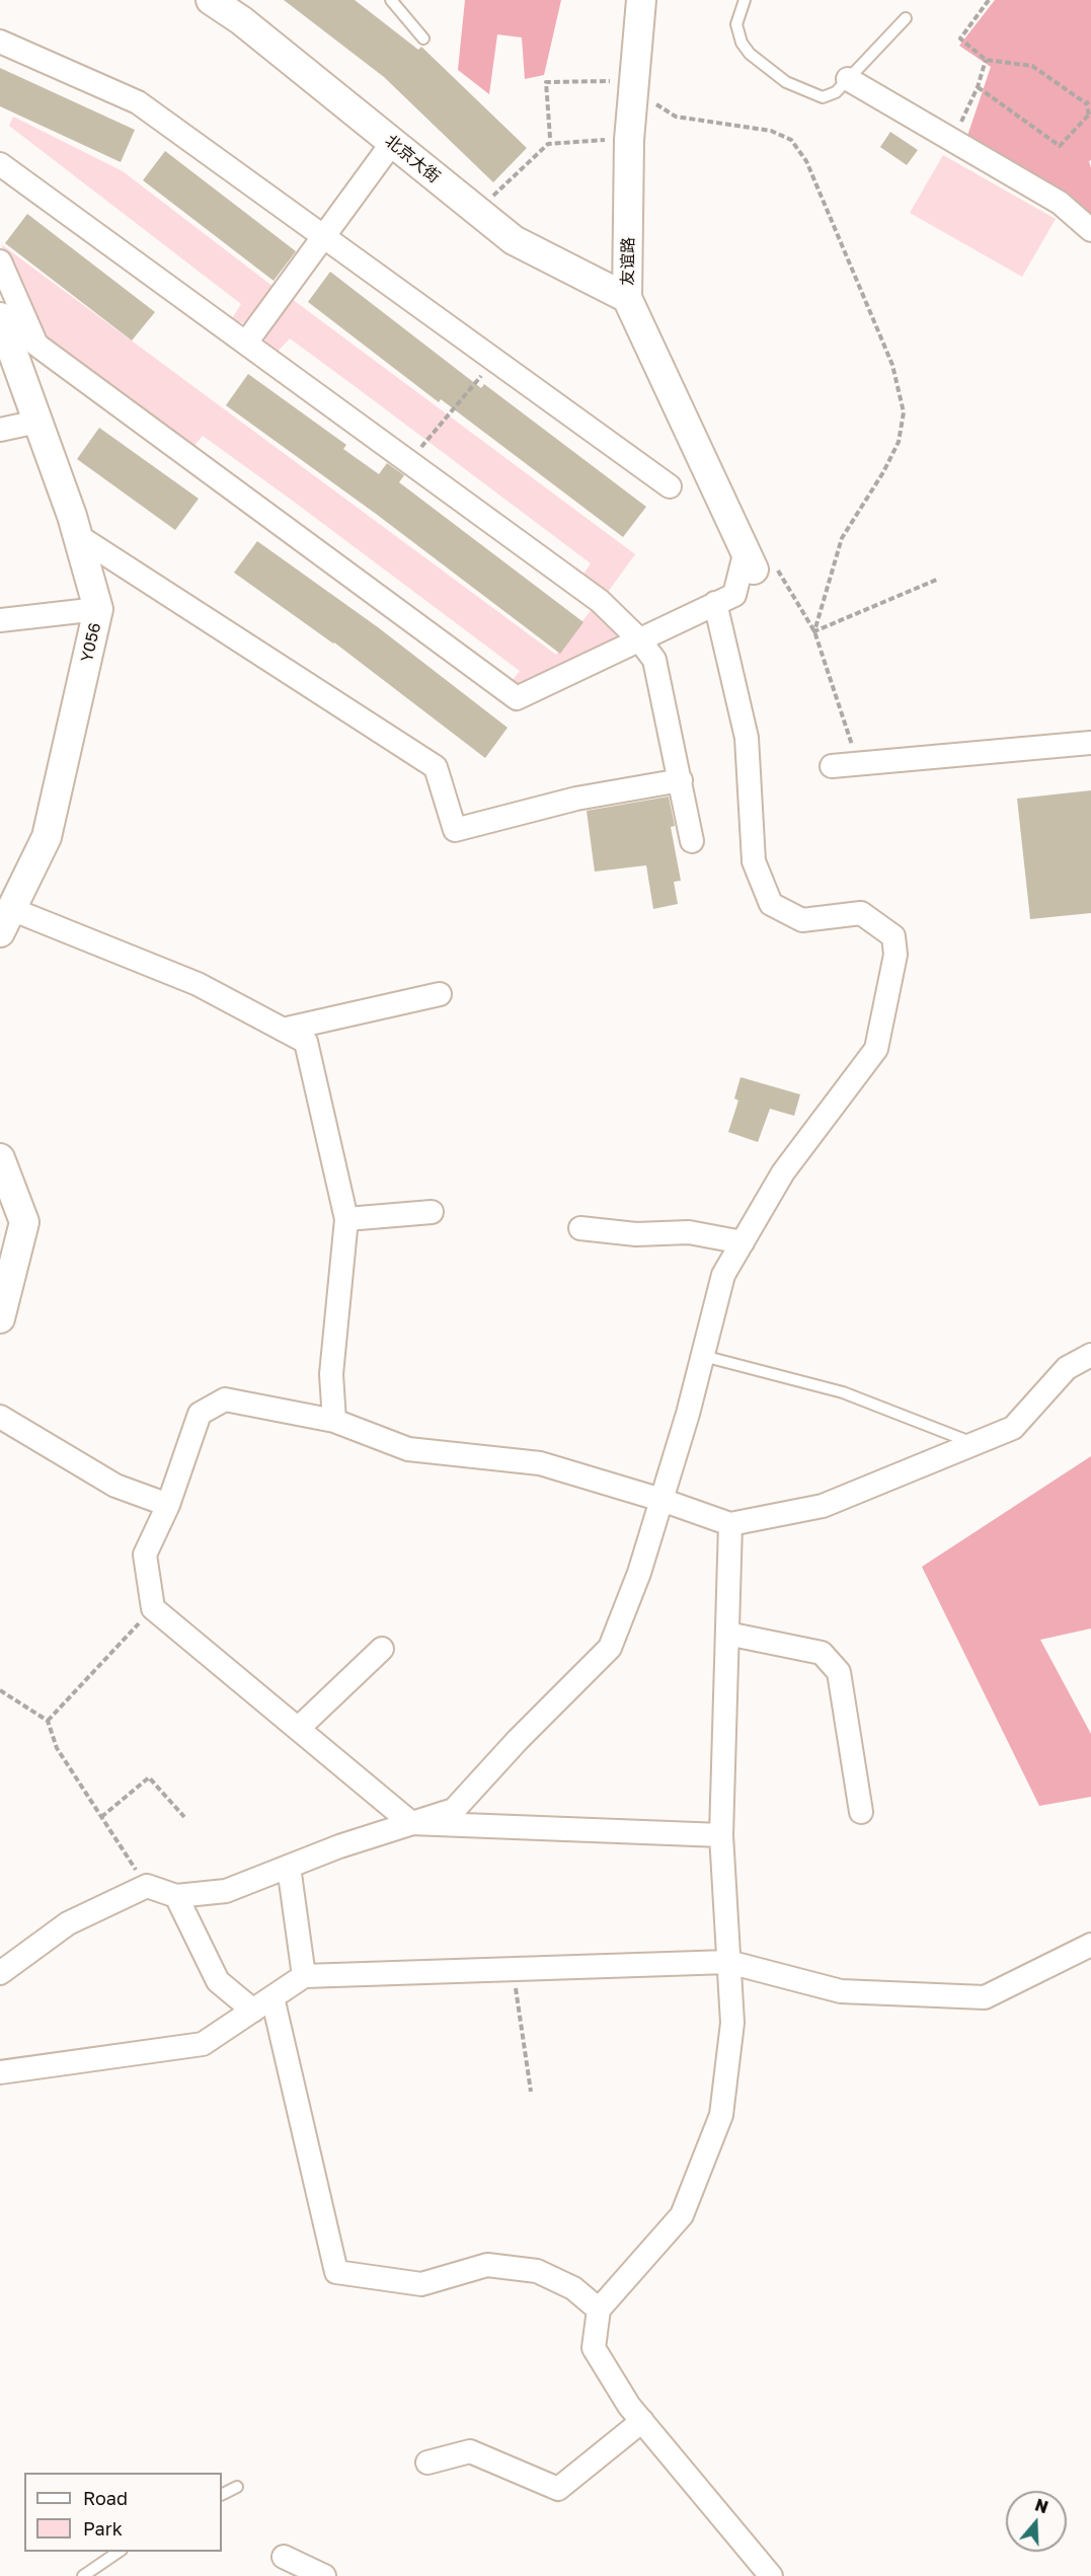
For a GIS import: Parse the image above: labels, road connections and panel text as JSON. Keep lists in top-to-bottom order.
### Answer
{
  "streets": {
    "street": ["北京大街", "友谊路", "Y056"]
  },
  "crossings": [
    ["北京大街", "友谊路"]
  ],
  "legend": ["Road", "Park"],
  "north": "top"
}
